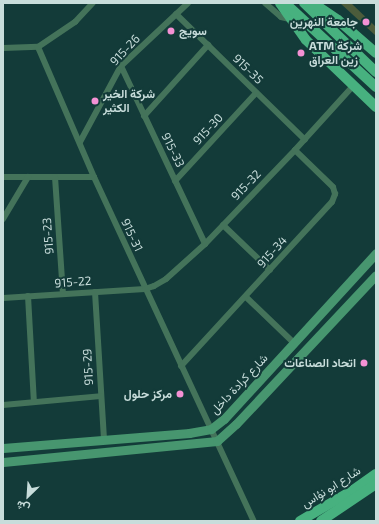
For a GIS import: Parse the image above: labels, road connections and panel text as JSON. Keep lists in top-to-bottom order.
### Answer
{
  "streets": {
    "main road": ["شارع كرادة داخل", "شارع ابو نؤاس"],
    "street": [
      "915-26",
      "915-35",
      "915-30",
      "915-33",
      "915-32",
      "915-31",
      "915-23",
      "915-34",
      "915-22",
      "915-29"
    ]
  },
  "crossings": [
    ["915-26", "915-35"],
    ["915-26", "915-33"],
    ["915-26", "915-31"],
    ["915-35", "915-30"],
    ["915-35", "915-32"],
    ["915-30", "915-33"],
    ["915-33", "915-32"],
    ["915-32", "915-31"],
    ["915-32", "915-34"],
    ["915-32", "915-22"],
    ["915-31", "915-34"],
    ["915-31", "915-22"],
    ["915-31", "شارع كرادة داخل"],
    ["915-23", "915-22"],
    ["915-22", "915-29"],
    ["915-29", "شارع كرادة داخل"]
  ],
  "places": [
    "جامعة النهرين",
    "سويج",
    "ATM شركة زين العراق",
    "شركة الخير الكثير",
    "اتحاد الصناعات",
    "مركز حلول"
  ],
  "north": "bottom left"
}
